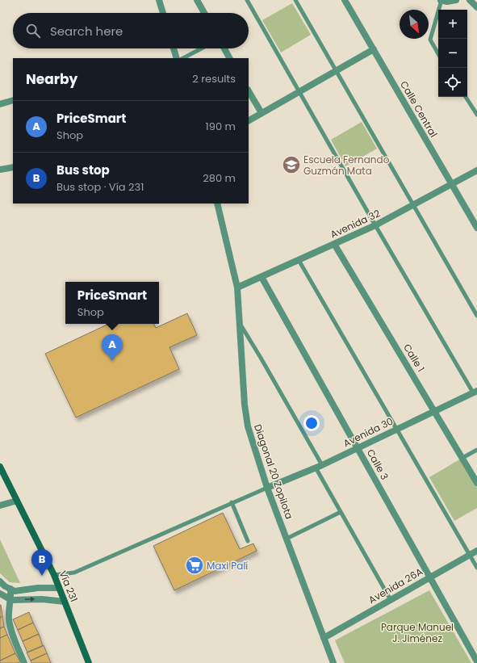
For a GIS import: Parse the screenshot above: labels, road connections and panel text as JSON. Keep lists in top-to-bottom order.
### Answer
{
  "streets": {
    "main road": ["Vía 231"],
    "street": [
      "Calle Central",
      "Avenida 32",
      "Calle 1",
      "Avenida 30",
      "Calle 3",
      "Diagonal 20 Zopilota",
      "Avenida 26A"
    ]
  },
  "crossings": [
    ["Calle Central", "Avenida 32"],
    ["Avenida 32", "Calle 1"],
    ["Avenida 32", "Calle 3"],
    ["Avenida 32", "Diagonal 20 Zopilota"],
    ["Calle 1", "Avenida 30"],
    ["Avenida 30", "Calle 3"],
    ["Avenida 30", "Diagonal 20 Zopilota"],
    ["Calle 3", "Avenida 26A"],
    ["Diagonal 20 Zopilota", "Avenida 26A"]
  ],
  "parks": ["Parque Manuel J. Jiménez"],
  "places": {
    "school or university": ["Escuela Fernando Guzmán Mata"],
    "supermarket": ["Maxi Palí"]
  },
  "north": "bottom right",
  "page": {
    "map_buttons": ["+", "−"],
    "search": "Search here",
    "heading": ["Nearby", "2 results"],
    "list": [
      {
        "mark": "A",
        "name": "PriceSmart",
        "note": "Shop",
        "value": "190 m"
      },
      {
        "mark": "B",
        "name": "Bus stop",
        "note": "Bus stop · Vía 231",
        "value": "280 m"
      }
    ],
    "popup": ["PriceSmart", "Shop"],
    "pins": ["A", "B"]
  }
}
